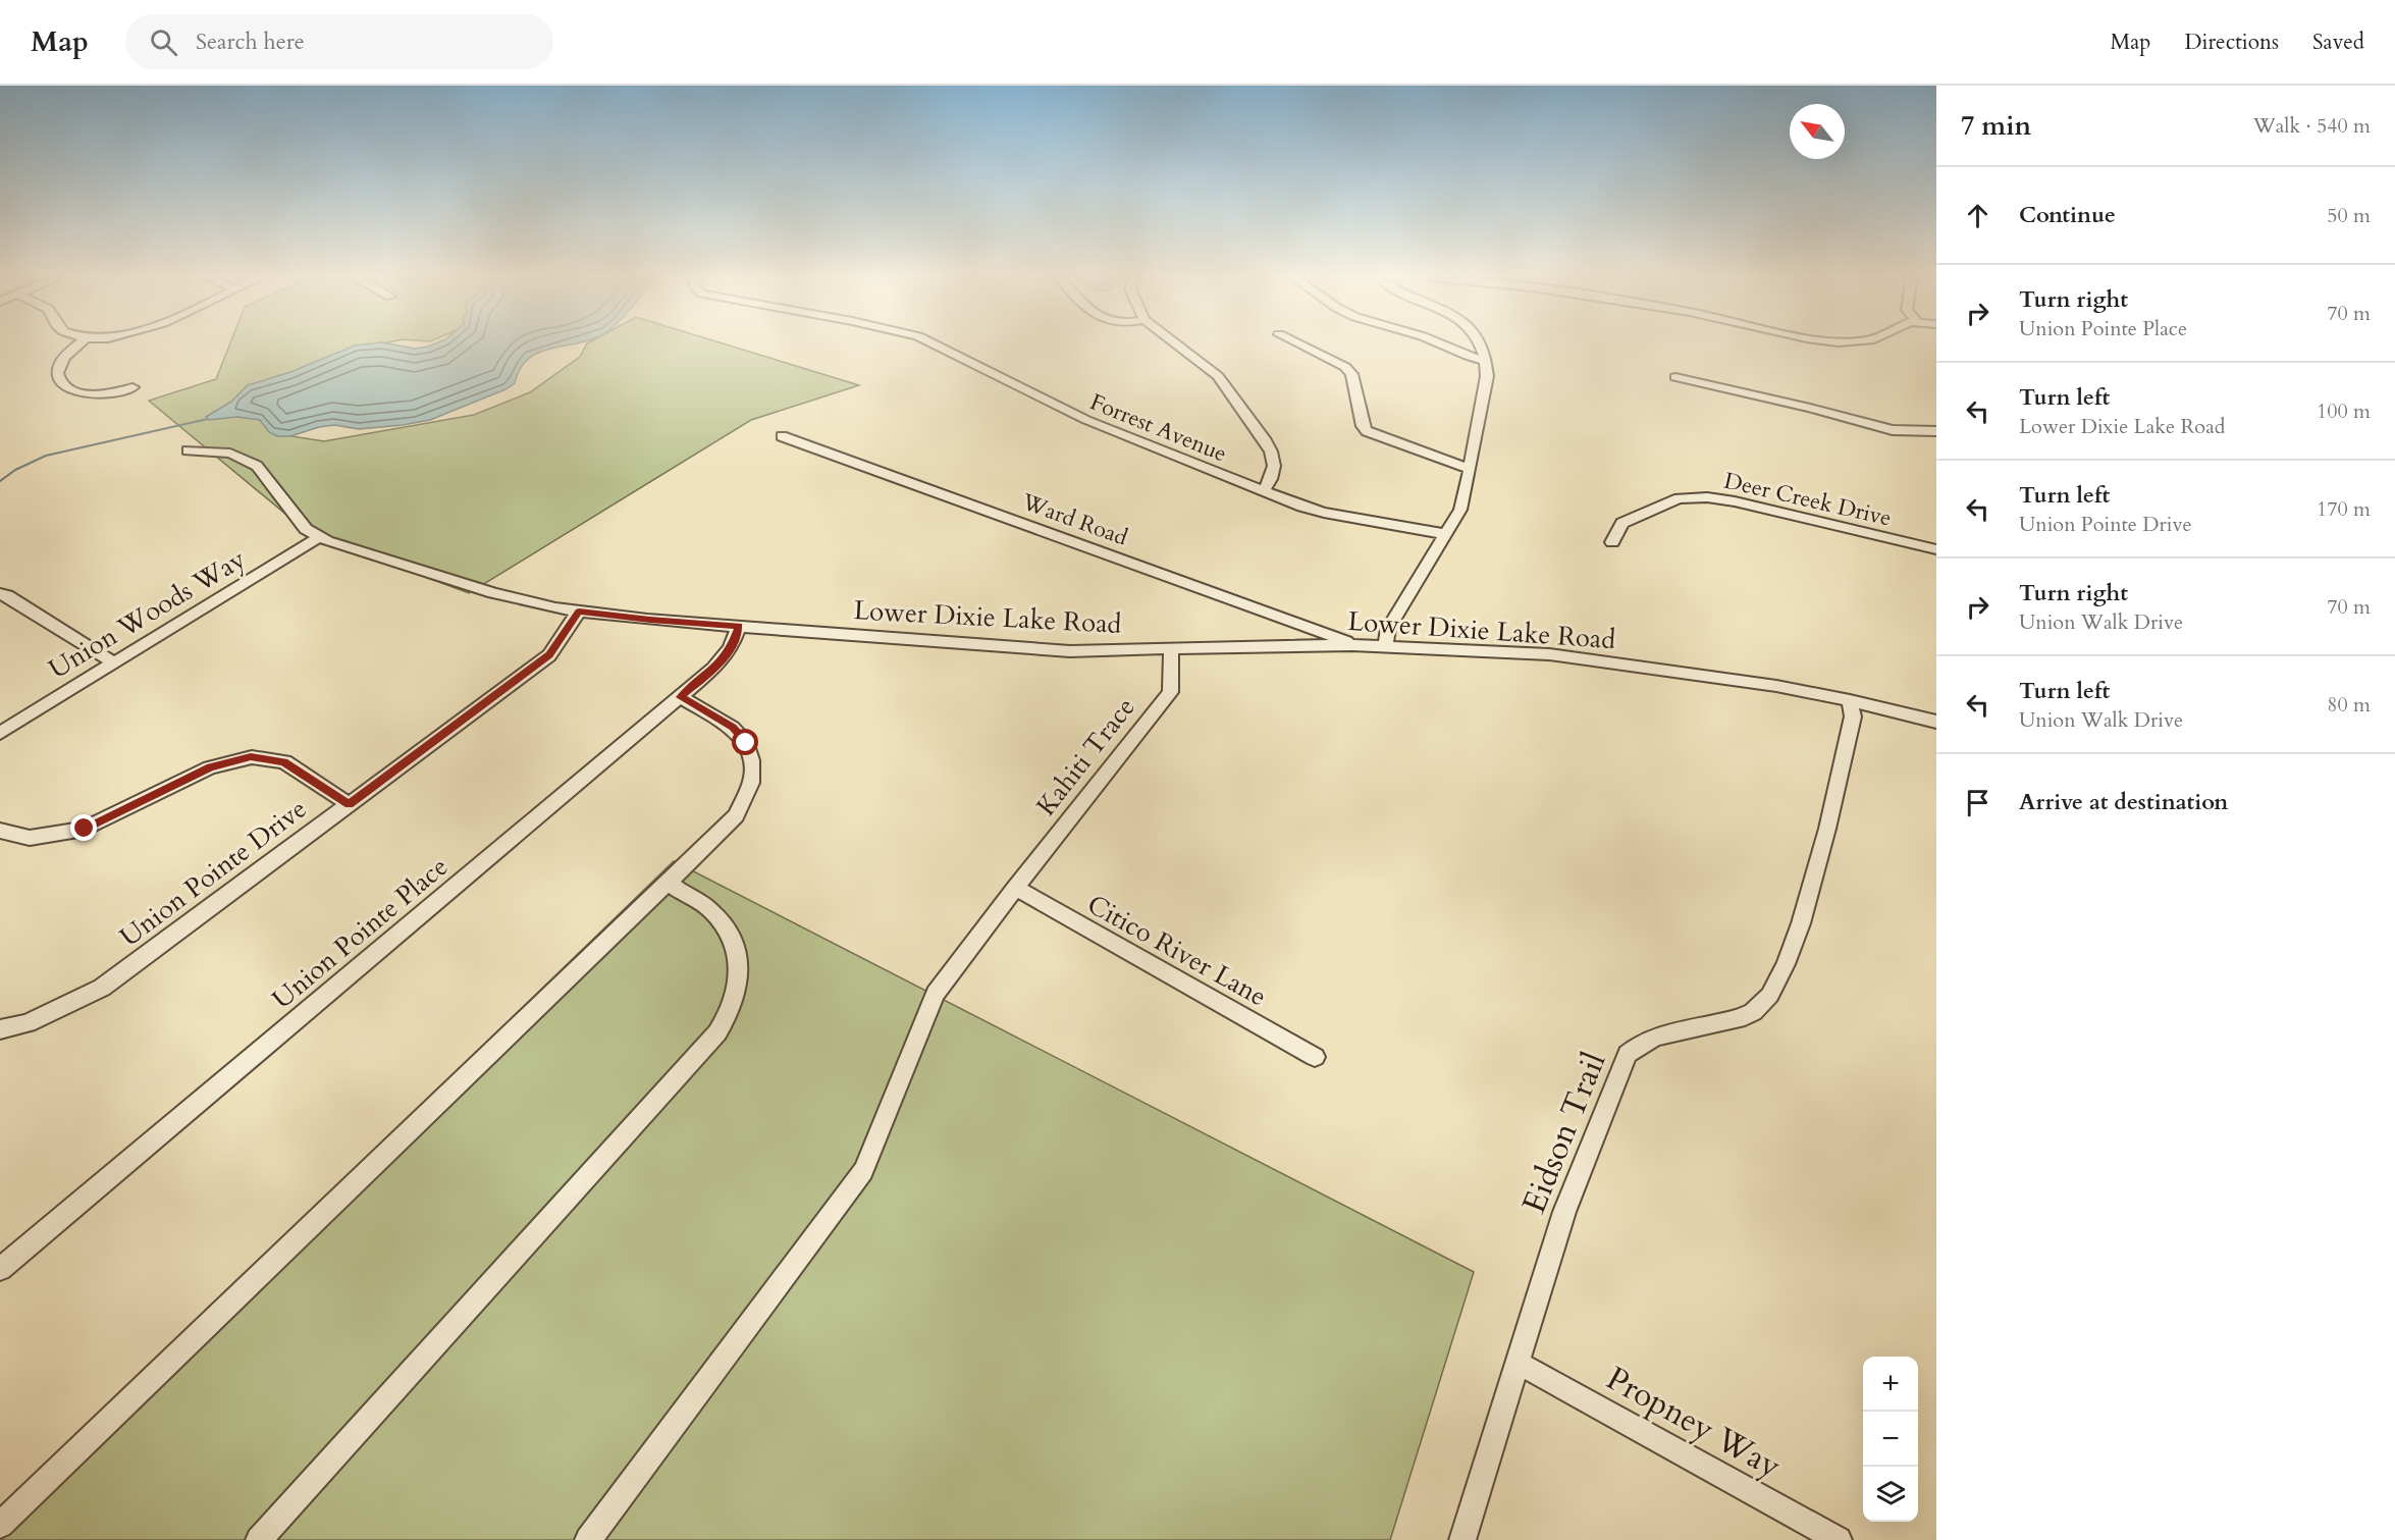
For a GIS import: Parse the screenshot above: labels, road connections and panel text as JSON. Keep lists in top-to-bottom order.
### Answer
{
  "streets": {
    "street": [
      "Forrest Avenue",
      "Deer Creek Drive",
      "Ward Road",
      "Union Woods Way",
      "Lower Dixie Lake Road",
      "Kahiti Trace",
      "Union Pointe Drive",
      "Union Pointe Place",
      "Citico River Lane",
      "Eidson Trail",
      "Propney Way"
    ]
  },
  "crossings": [
    ["Ward Road", "Lower Dixie Lake Road"],
    ["Union Woods Way", "Lower Dixie Lake Road"],
    ["Lower Dixie Lake Road", "Kahiti Trace"],
    ["Lower Dixie Lake Road", "Union Pointe Drive"],
    ["Lower Dixie Lake Road", "Union Pointe Place"],
    ["Lower Dixie Lake Road", "Eidson Trail"],
    ["Kahiti Trace", "Citico River Lane"],
    ["Eidson Trail", "Propney Way"]
  ],
  "north": "top left",
  "page": {
    "header": "Map",
    "search": "Search here",
    "nav": ["Map", "Directions", "Saved"],
    "heading": ["7 min", "Walk · 540 m"],
    "list": [
      ["Continue", "50 m"],
      ["Turn right", "Union Pointe Place", "70 m"],
      ["Turn left", "Lower Dixie Lake Road", "100 m"],
      ["Turn left", "Union Pointe Drive", "170 m"],
      ["Turn right", "Union Walk Drive", "70 m"],
      ["Turn left", "Union Walk Drive", "80 m"],
      "Arrive at destination"
    ],
    "map_buttons": ["+", "−"]
  }
}
